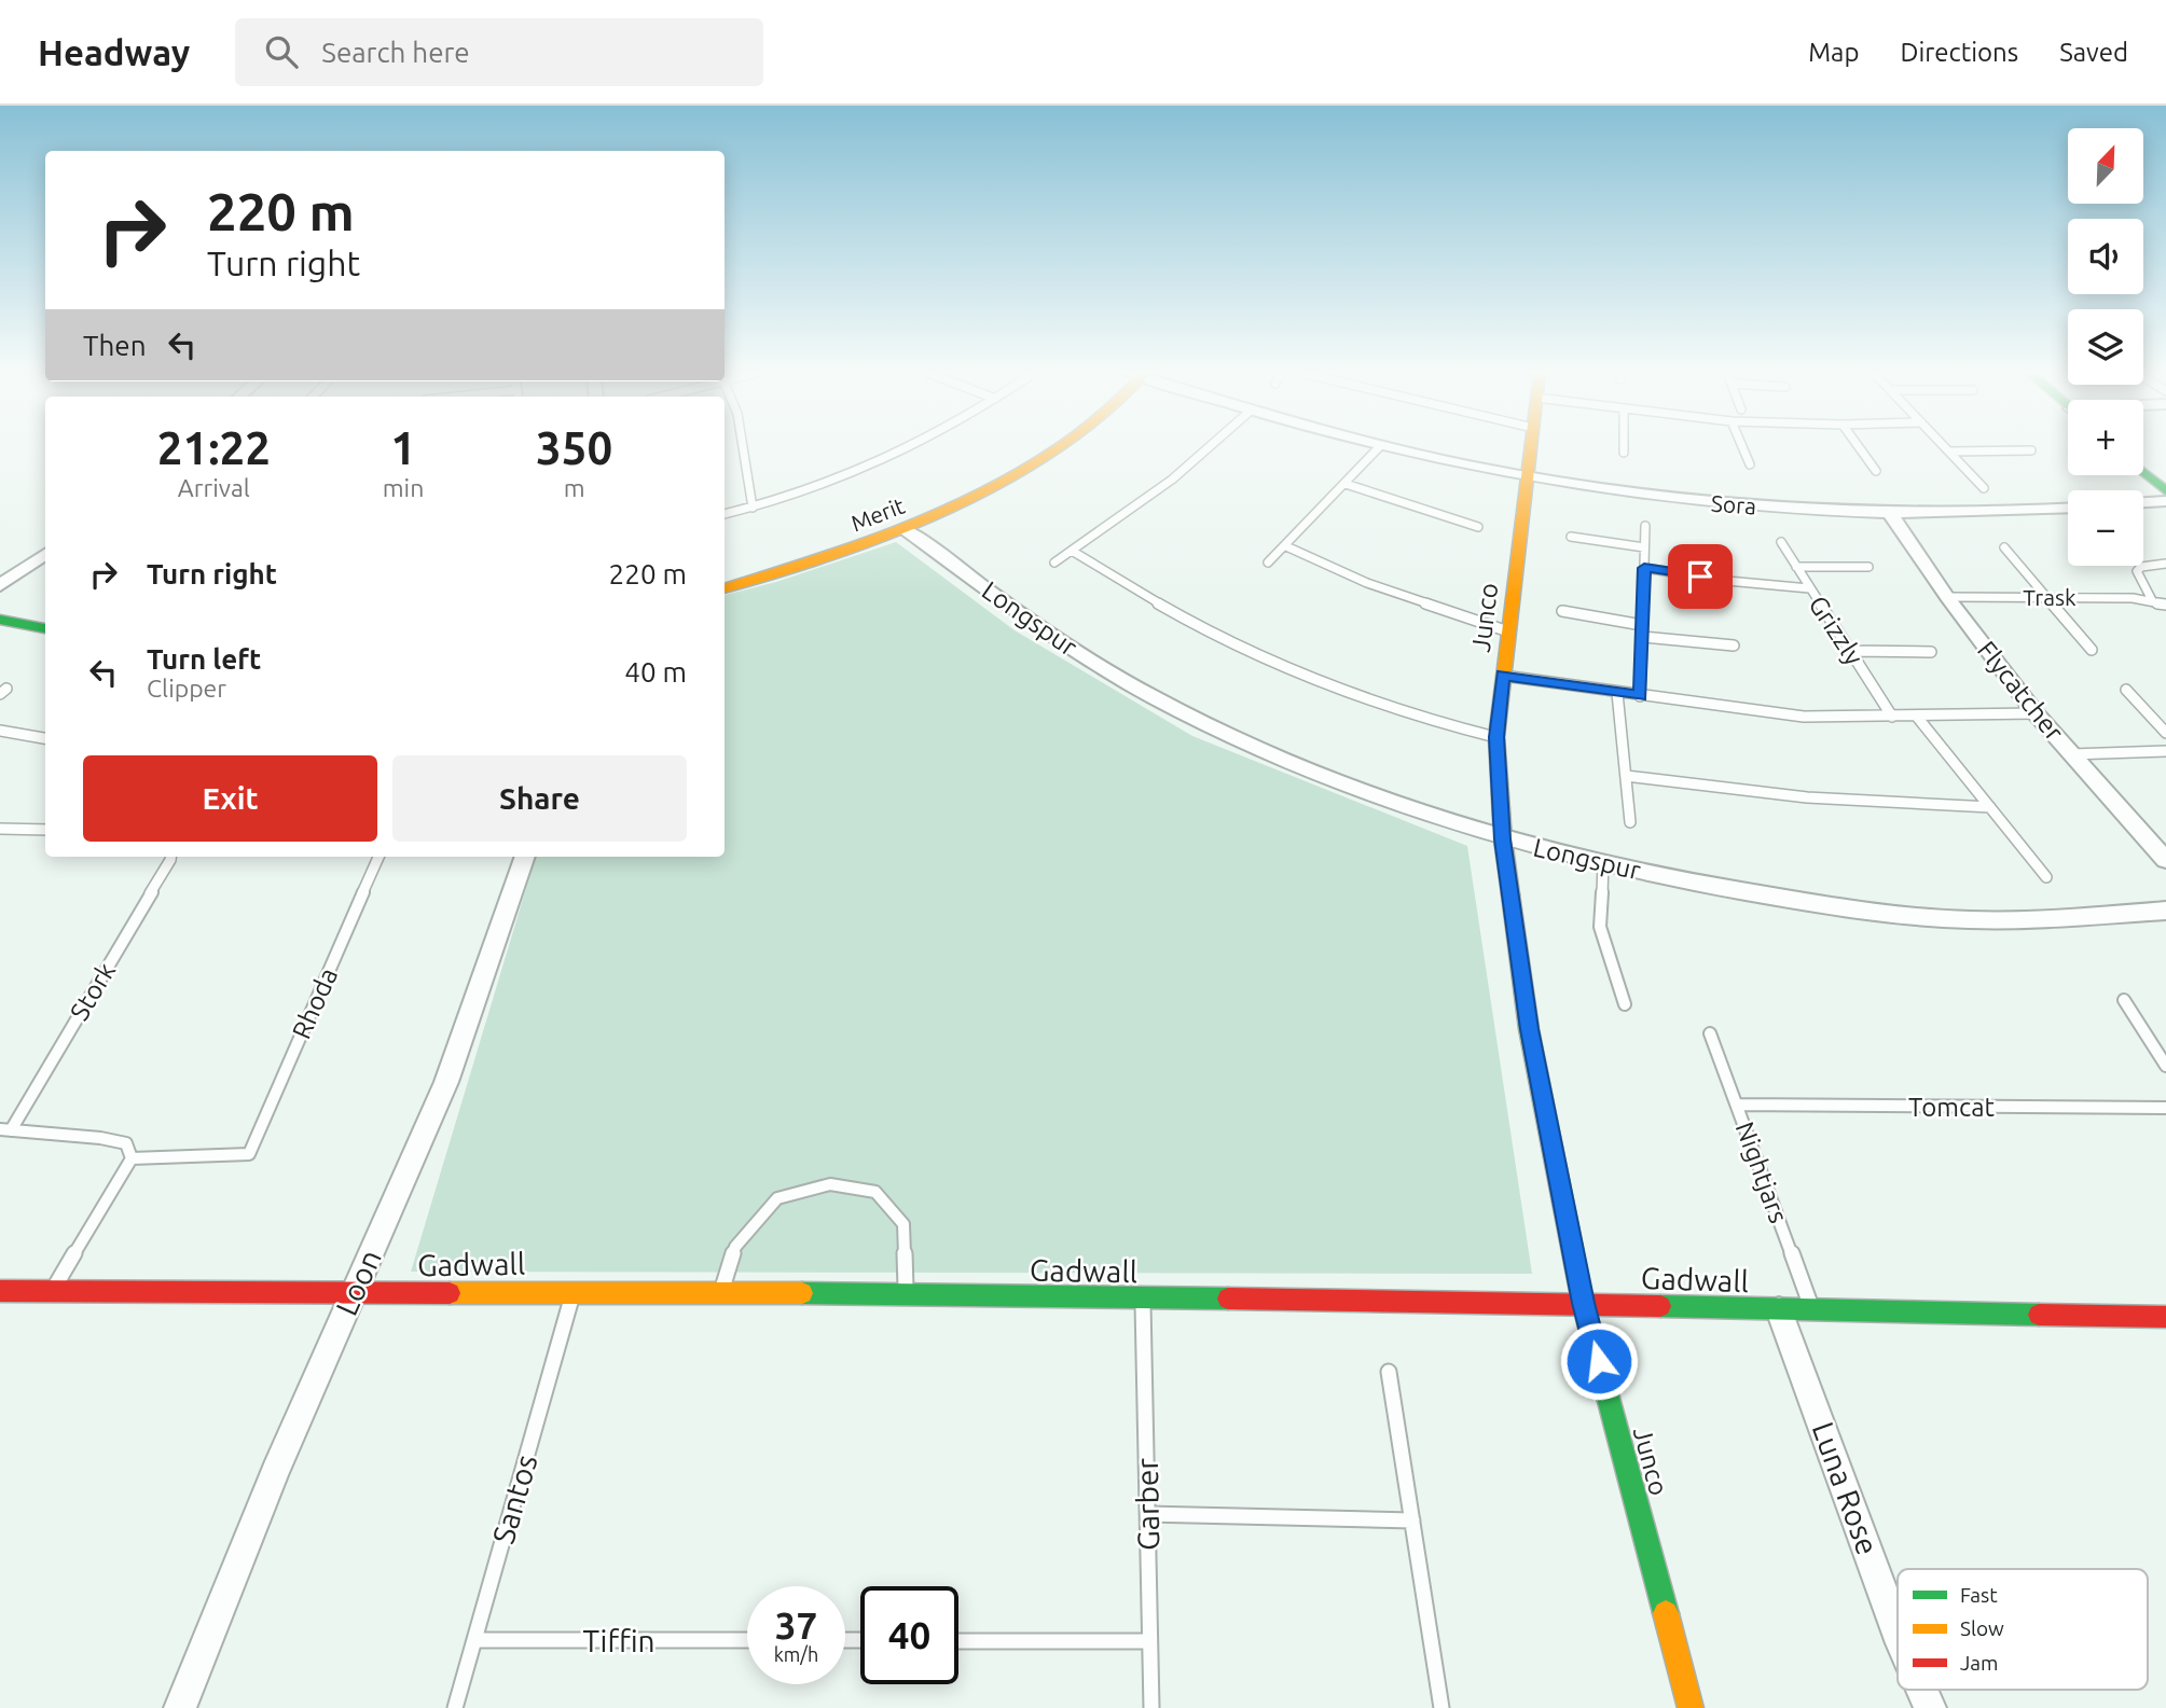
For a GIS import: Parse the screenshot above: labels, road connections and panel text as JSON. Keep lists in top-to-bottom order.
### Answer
{
  "streets": {
    "street": [
      "Sora",
      "Merit",
      "Junco",
      "Longspur",
      "Flycatcher",
      "Gadwall",
      "Loon",
      "Luna Rose"
    ],
    "lane": [
      "Trask",
      "Grizzly",
      "Stork",
      "Rhoda",
      "Tomcat",
      "Nightjars",
      "Santos",
      "Garber",
      "Tiffin"
    ]
  },
  "crossings": [
    ["Sora", "Junco"],
    ["Sora", "Flycatcher"],
    ["Merit", "Longspur"],
    ["Trask", "Flycatcher"],
    ["Junco", "Longspur"],
    ["Junco", "Gadwall"],
    ["Tomcat", "Nightjars"],
    ["Nightjars", "Gadwall"],
    ["Gadwall", "Loon"],
    ["Gadwall", "Luna Rose"],
    ["Gadwall", "Santos"],
    ["Gadwall", "Garber"],
    ["Santos", "Tiffin"]
  ],
  "legend": ["Fast", "Slow", "Jam"],
  "north": "top right",
  "page": {
    "header": "Headway",
    "search": "Search here",
    "nav": ["Map", "Directions", "Saved"],
    "map_buttons": ["+", "−"],
    "turn": ["220 m", "Turn right"],
    "then": "Then",
    "eta": [
      "21:22",
      "Arrival",
      "1",
      "min",
      "350",
      "m"
    ],
    "list": [
      {
        "name": "Turn right",
        "value": "220 m"
      },
      {
        "name": "Turn left",
        "note": "Clipper",
        "value": "40 m"
      }
    ],
    "buttons": ["Exit", "Share"],
    "speed": "37 km/h",
    "limit": "40"
  }
}
